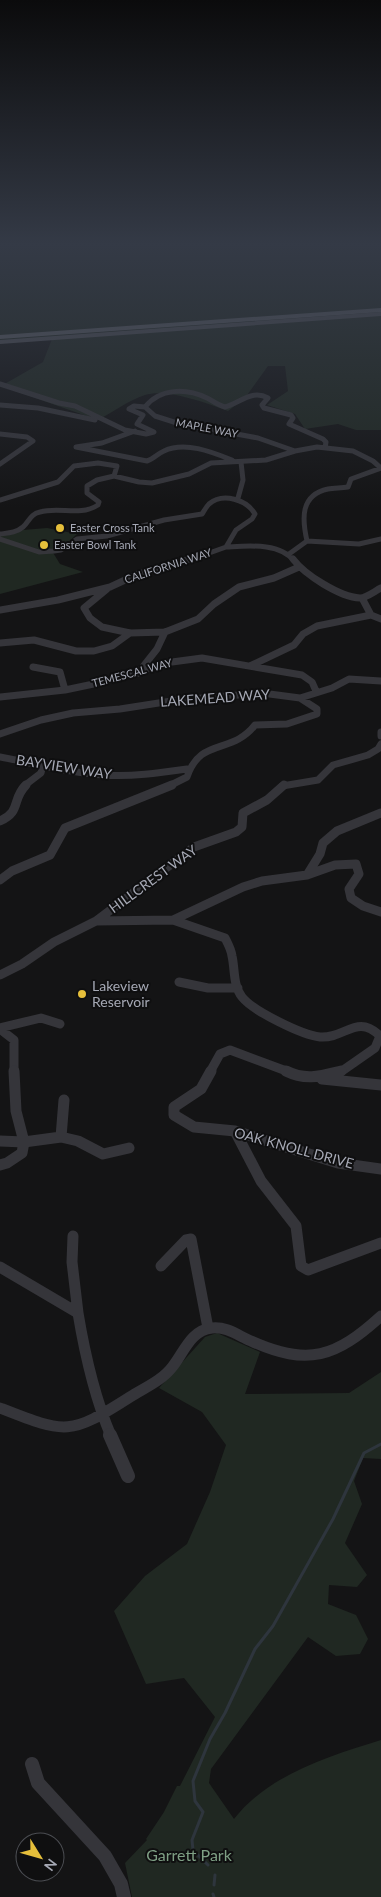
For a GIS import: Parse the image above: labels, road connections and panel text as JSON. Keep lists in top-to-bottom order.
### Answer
{
  "streets": {
    "street": [
      "MAPLE WAY",
      "CALIFORNIA WAY",
      "TEMESCAL WAY",
      "LAKEMEAD WAY",
      "BAYVIEW WAY",
      "HILLCREST WAY",
      "OAK KNOLL DRIVE"
    ]
  },
  "parks": ["Garrett Park"],
  "places": ["Easter Cross Tank", "Easter Bowl Tank", "Lakeview Reservoir"],
  "north": "bottom right"
}
